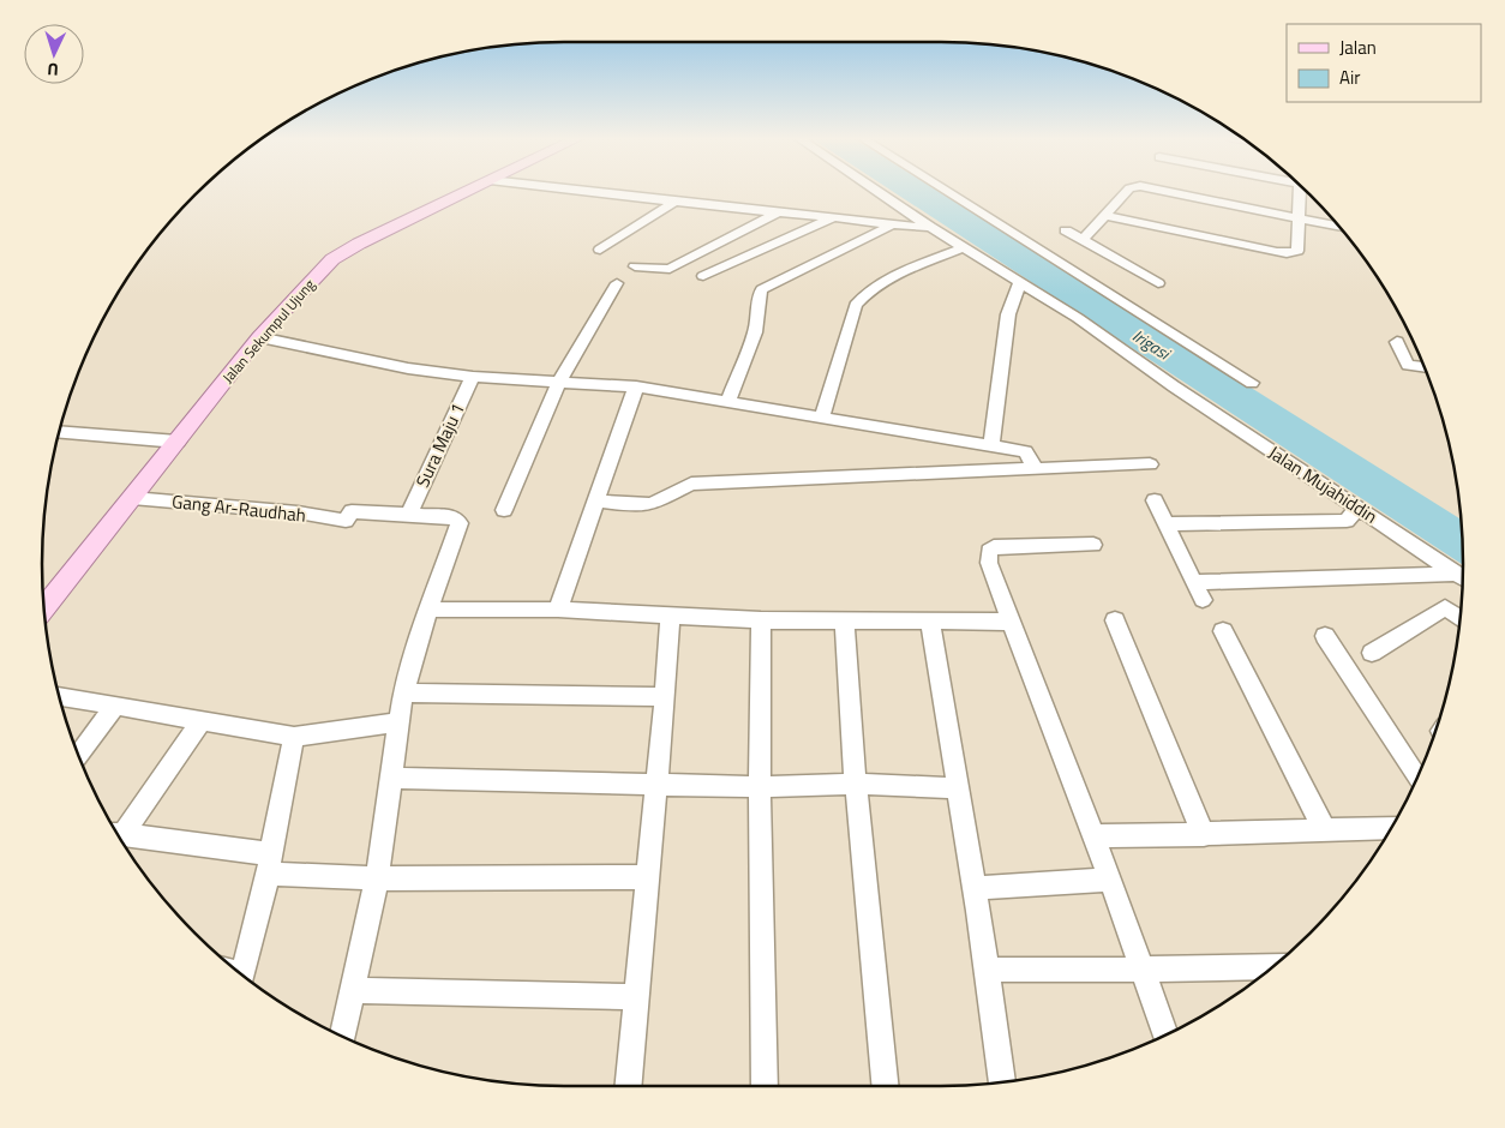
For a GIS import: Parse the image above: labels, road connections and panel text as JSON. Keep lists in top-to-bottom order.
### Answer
{
  "streets": {
    "main road": ["Jalan Sekumpul Ujung"],
    "street": ["Sura Maju 1", "Jalan Mujahiddin", "Gang Ar-Raudhah"]
  },
  "crossings": [
    ["Jalan Sekumpul Ujung", "Gang Ar-Raudhah"],
    ["Sura Maju 1", "Gang Ar-Raudhah"]
  ],
  "water": ["Irigasi"],
  "legend": ["Jalan", "Air"],
  "north": "bottom"
}
